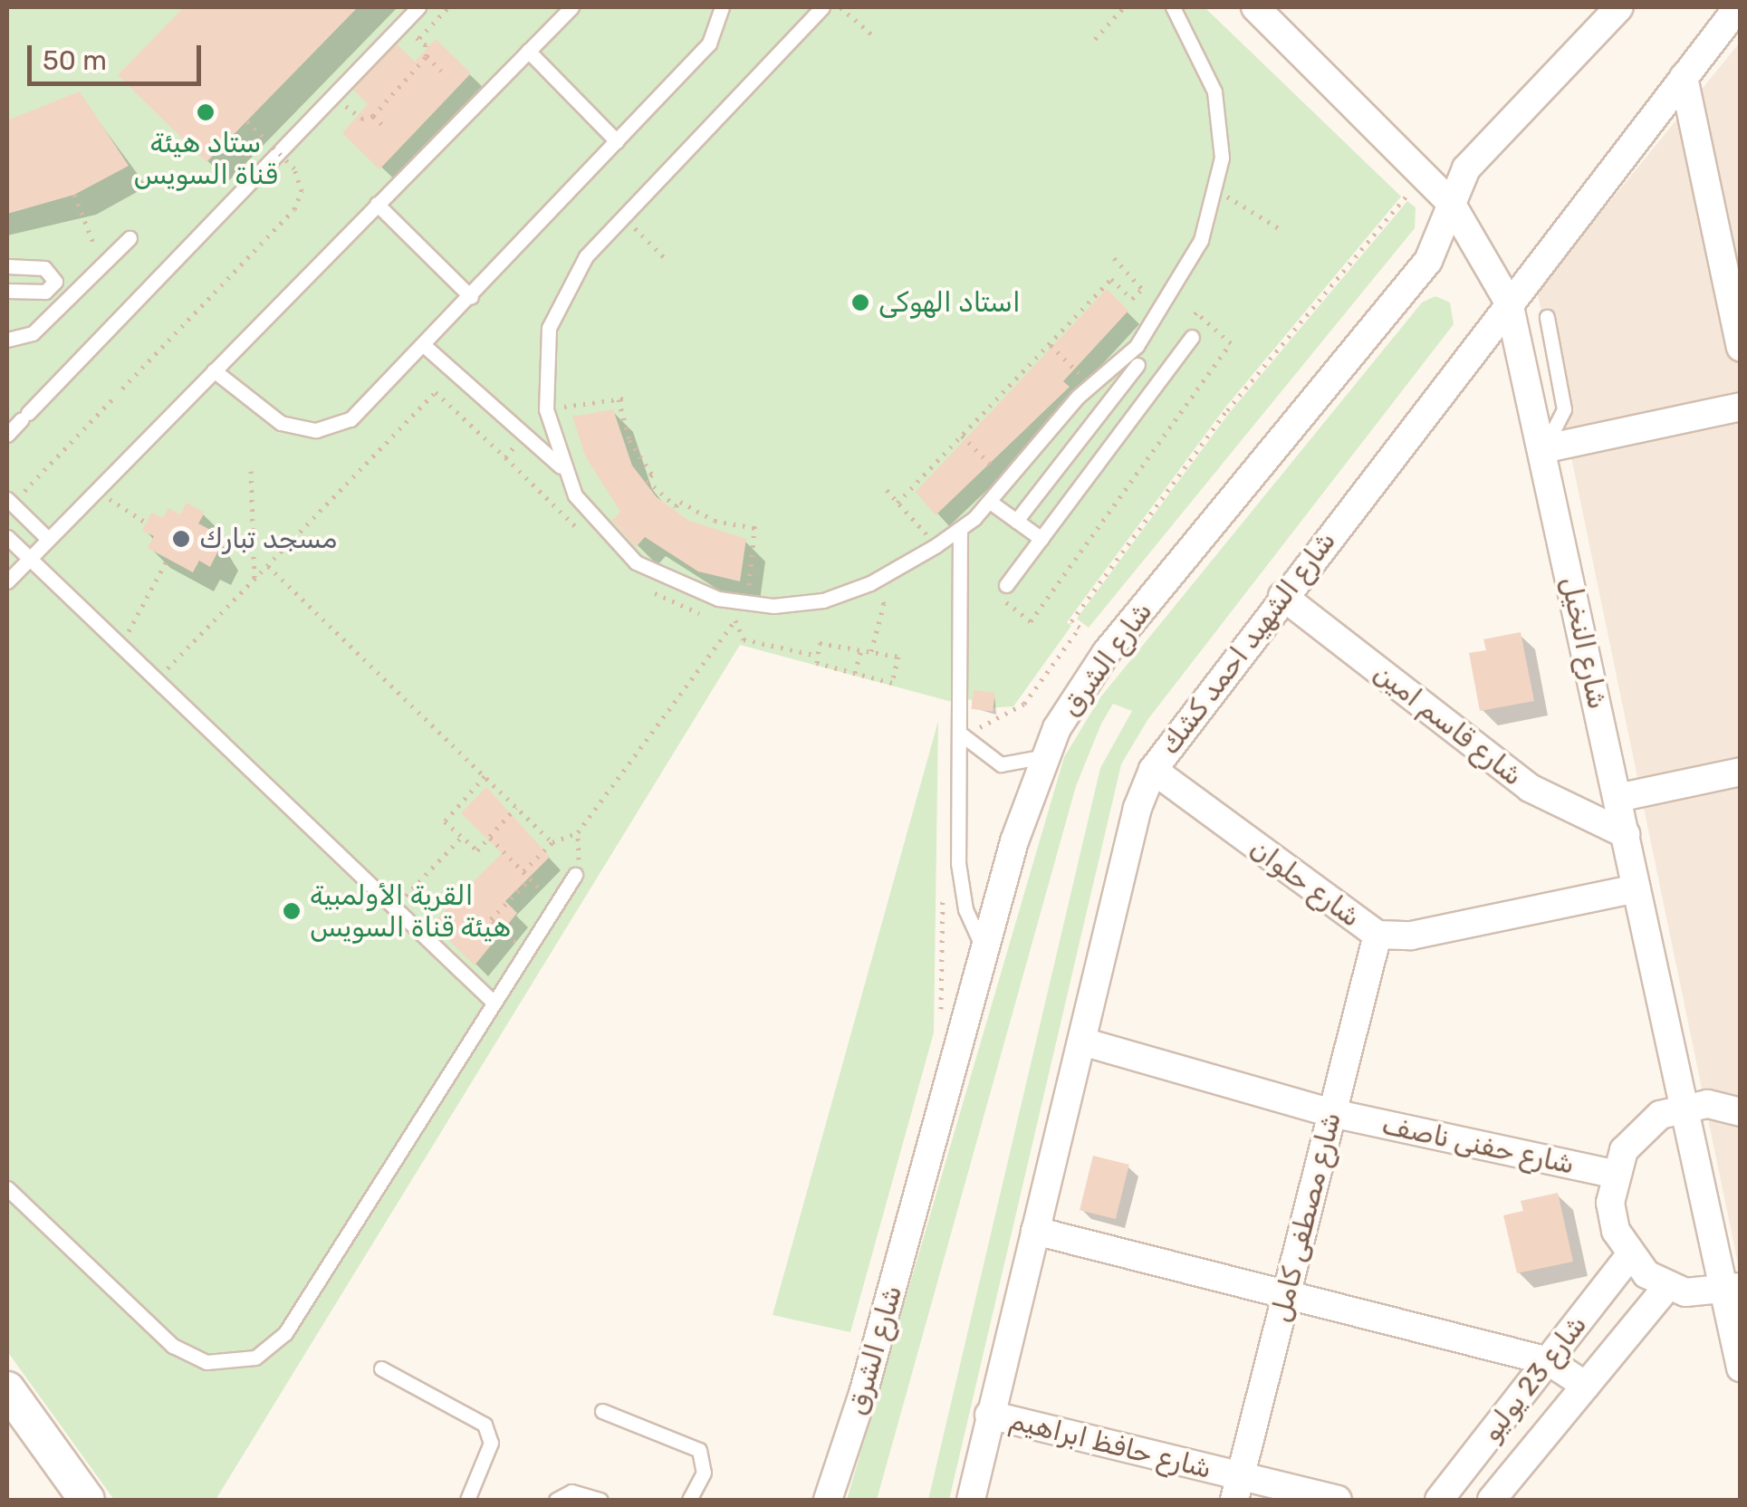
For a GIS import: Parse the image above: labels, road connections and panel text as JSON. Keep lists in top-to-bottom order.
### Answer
{
  "streets": {
    "street": [
      "شارع الشهيد احمد كشك",
      "شارع النخيل",
      "شارع الشرق",
      "شارع قاسم امين",
      "شارع حلوان",
      "شارع حفنى ناصف",
      "شارع مصطفى كامل",
      "شارع 23 يوليو",
      "شارع حافظ ابراهيم"
    ]
  },
  "crossings": [
    ["شارع الشهيد احمد كشك", "شارع النخيل"],
    ["شارع الشهيد احمد كشك", "شارع قاسم امين"],
    ["شارع الشهيد احمد كشك", "شارع حلوان"],
    ["شارع الشهيد احمد كشك", "شارع حفنى ناصف"],
    ["شارع الشهيد احمد كشك", "شارع حافظ ابراهيم"],
    ["شارع النخيل", "شارع الشرق"],
    ["شارع النخيل", "شارع قاسم امين"],
    ["شارع النخيل", "شارع حلوان"],
    ["شارع حلوان", "شارع مصطفى كامل"],
    ["شارع حفنى ناصف", "شارع مصطفى كامل"],
    ["شارع مصطفى كامل", "شارع حافظ ابراهيم"]
  ],
  "places": [
    "ستاد هيئة قناة السويس",
    "استاد الهوكى",
    "مسجد تبارك",
    "القرية الأولمبية هيئة قناة السويس"
  ],
  "scale_bar": "50 m"
}
